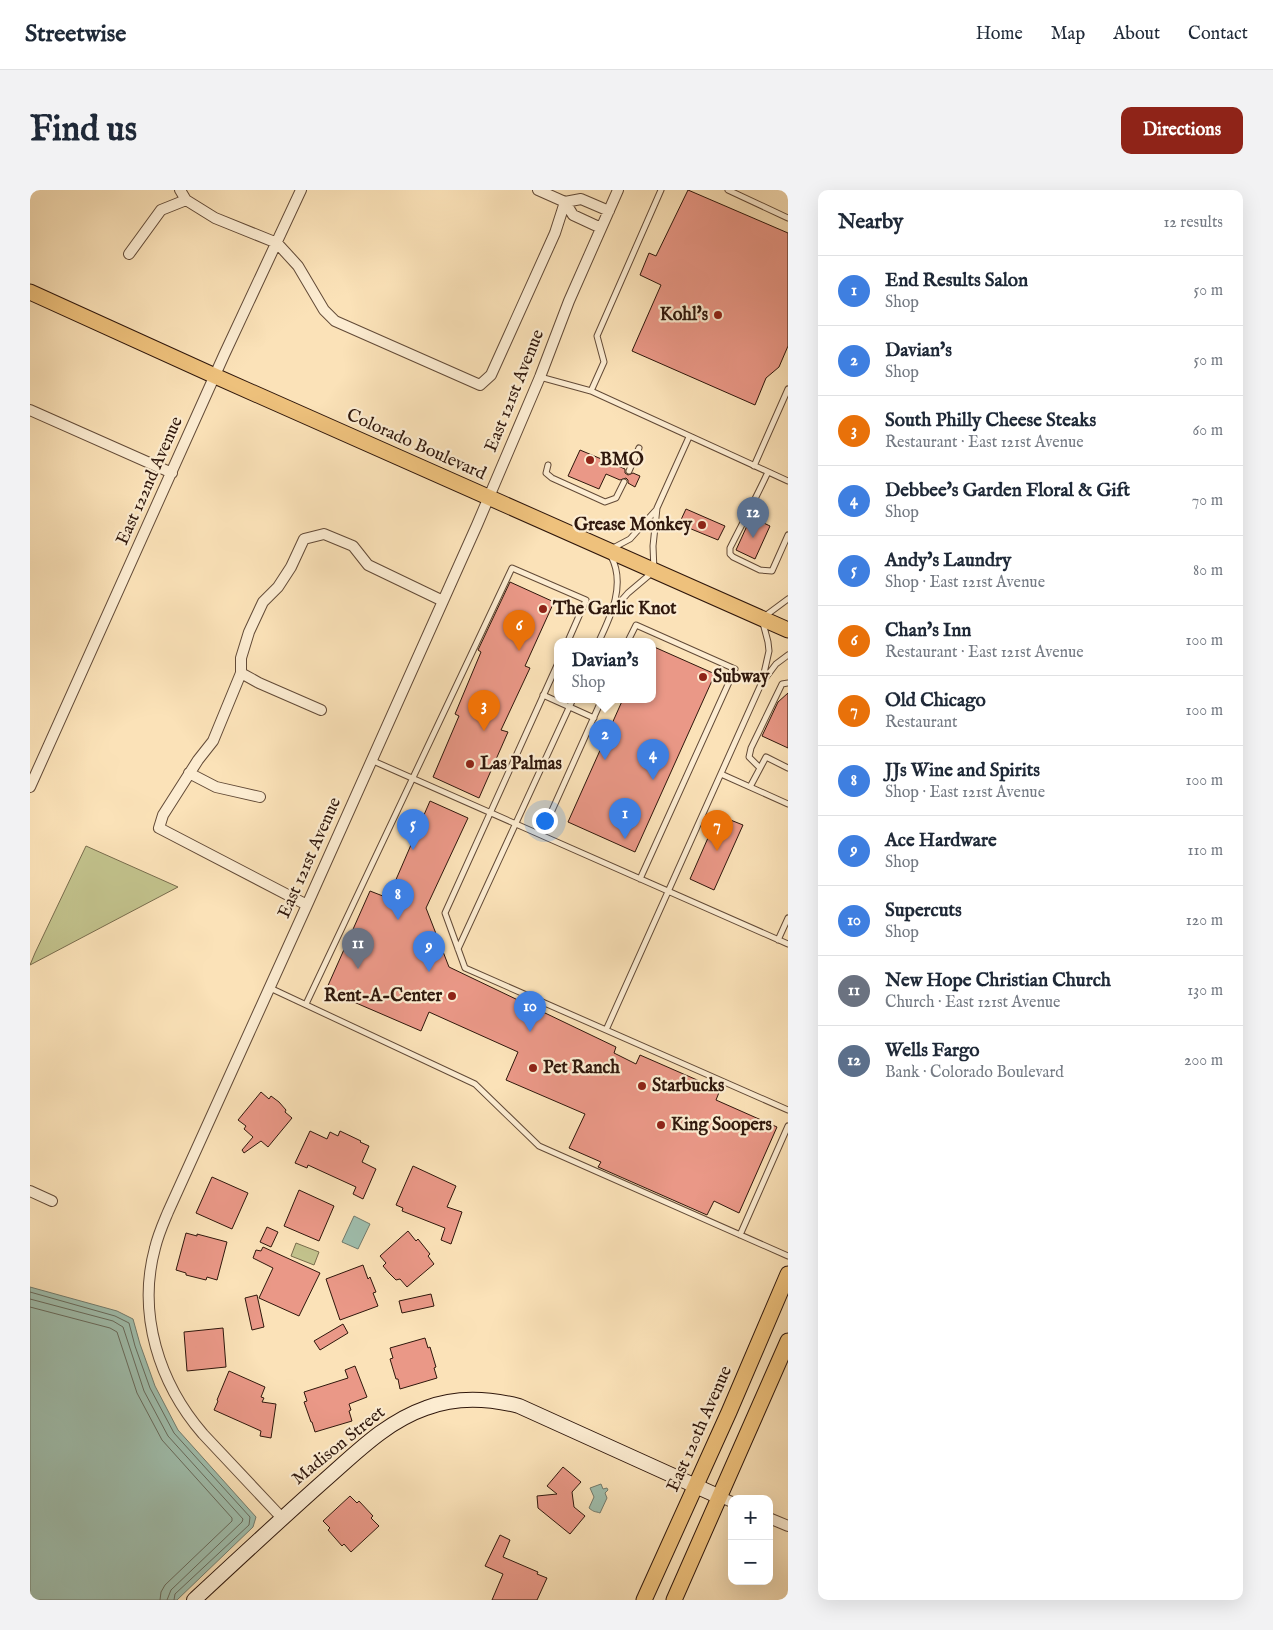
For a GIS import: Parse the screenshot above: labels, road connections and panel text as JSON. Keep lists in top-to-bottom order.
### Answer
{
  "streets": {
    "main road": ["Colorado Boulevard", "East 120th Avenue"],
    "street": ["East 121st Avenue", "East 122nd Avenue", "Madison Street"]
  },
  "crossings": [
    ["East 121st Avenue", "Colorado Boulevard"],
    ["East 121st Avenue", "Madison Street"],
    ["Colorado Boulevard", "East 122nd Avenue"],
    ["East 120th Avenue", "Madison Street"]
  ],
  "places": [
    "Kohl's",
    "BMO",
    "Grease Monkey",
    "The Garlic Knot",
    "Subway",
    "Las Palmas",
    "Rent-A-Center",
    "Pet Ranch",
    "Starbucks",
    "King Soopers"
  ],
  "page": {
    "header": "Streetwise",
    "nav": [
      "Home",
      "Map",
      "About",
      "Contact"
    ],
    "buttons": "Directions",
    "title": "Find us",
    "heading": ["Nearby", "12 results"],
    "list": [
      {
        "mark": "1",
        "name": "End Results Salon",
        "note": "Shop",
        "value": "50 m"
      },
      {
        "mark": "2",
        "name": "Davian's",
        "note": "Shop",
        "value": "50 m"
      },
      {
        "mark": "3",
        "name": "South Philly Cheese Steaks",
        "note": "Restaurant · East 121st Avenue",
        "value": "60 m"
      },
      {
        "mark": "4",
        "name": "Debbee's Garden Floral & Gift",
        "note": "Shop",
        "value": "70 m"
      },
      {
        "mark": "5",
        "name": "Andy's Laundry",
        "note": "Shop · East 121st Avenue",
        "value": "80 m"
      },
      {
        "mark": "6",
        "name": "Chan's Inn",
        "note": "Restaurant · East 121st Avenue",
        "value": "100 m"
      },
      {
        "mark": "7",
        "name": "Old Chicago",
        "note": "Restaurant",
        "value": "100 m"
      },
      {
        "mark": "8",
        "name": "JJs Wine and Spirits",
        "note": "Shop · East 121st Avenue",
        "value": "100 m"
      },
      {
        "mark": "9",
        "name": "Ace Hardware",
        "note": "Shop",
        "value": "110 m"
      },
      {
        "mark": "10",
        "name": "Supercuts",
        "note": "Shop",
        "value": "120 m"
      },
      {
        "mark": "11",
        "name": "New Hope Christian Church",
        "note": "Church · East 121st Avenue",
        "value": "130 m"
      },
      {
        "mark": "12",
        "name": "Wells Fargo",
        "note": "Bank · Colorado Boulevard",
        "value": "200 m"
      }
    ],
    "pins": [
      "12",
      "6",
      "3",
      "2",
      "4",
      "1",
      "5",
      "7",
      "8",
      "11",
      "9",
      "10"
    ],
    "popup": ["Davian's", "Shop"],
    "map_buttons": ["+", "−"]
  }
}
